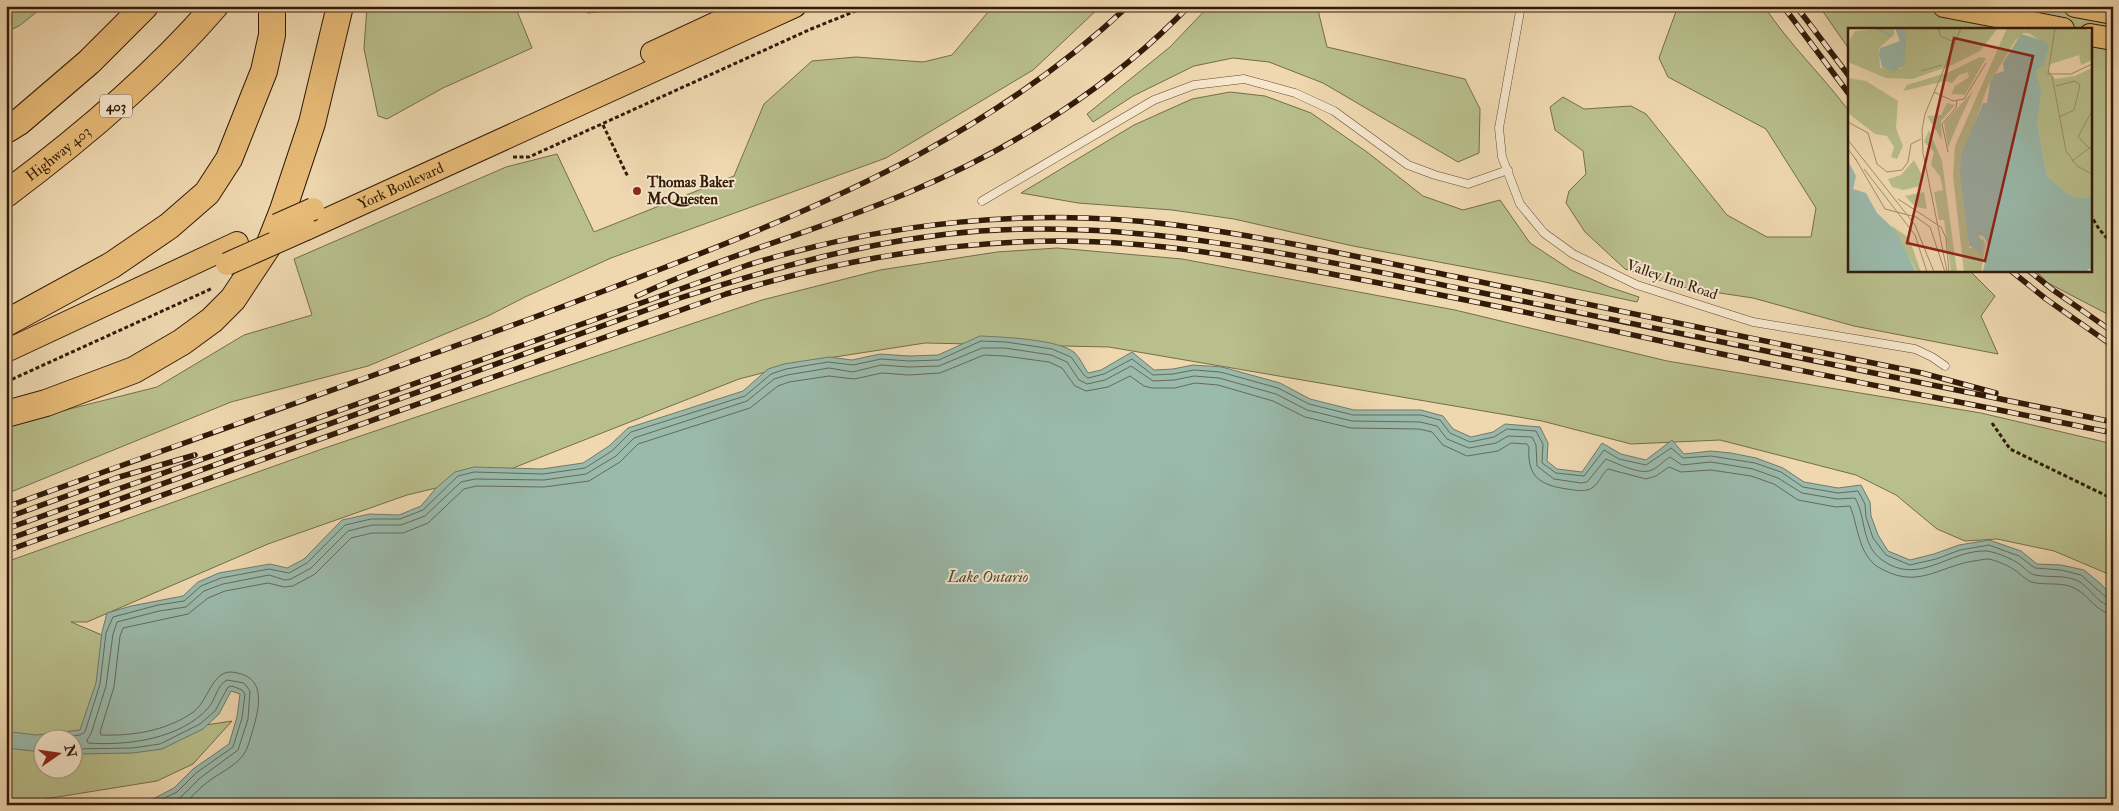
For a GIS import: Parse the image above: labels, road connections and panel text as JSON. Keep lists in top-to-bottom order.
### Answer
{
  "streets": {
    "highway": ["403", "Highway 403"],
    "main road": ["York Boulevard"],
    "lane": ["Valley Inn Road"]
  },
  "water": ["Lake Ontario"],
  "places": ["Thomas Baker McQuesten"],
  "north": "right"
}
